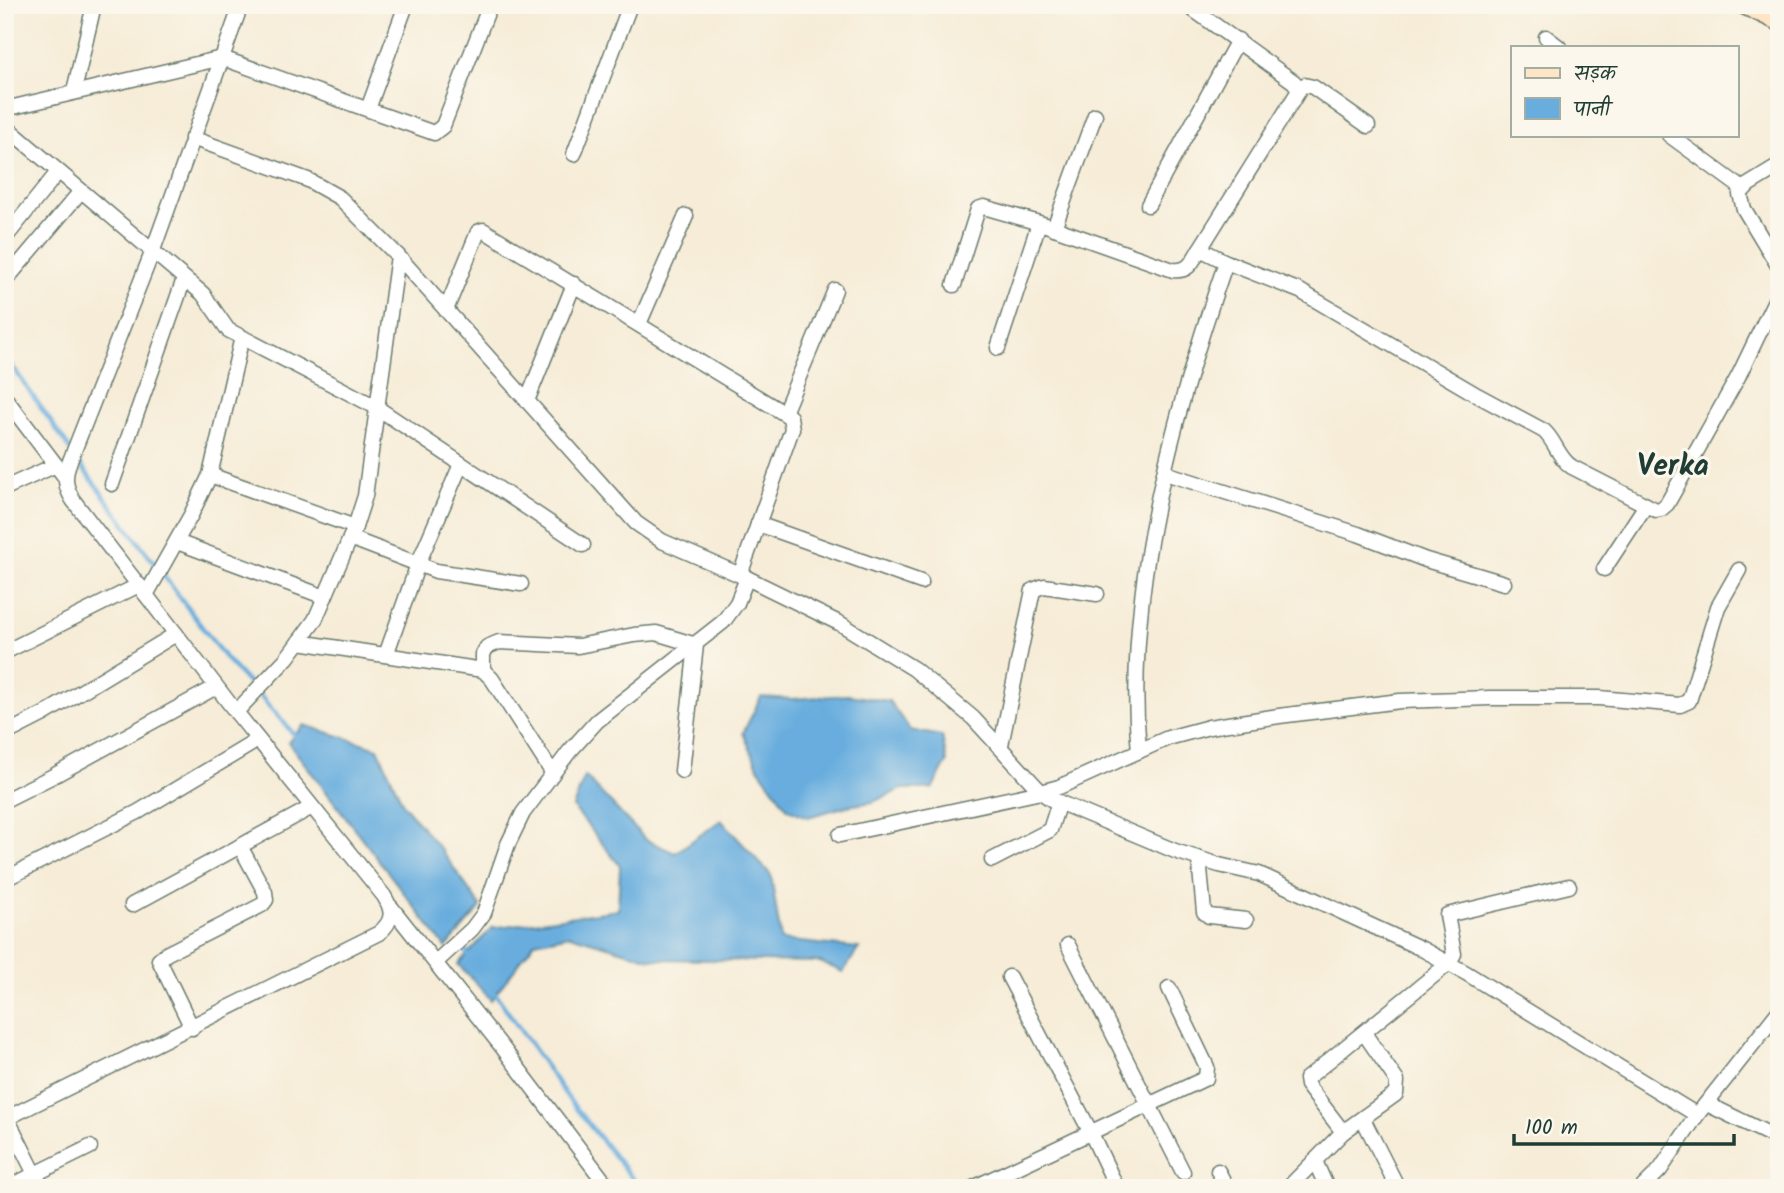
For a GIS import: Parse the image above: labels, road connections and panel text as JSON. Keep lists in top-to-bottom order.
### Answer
{
  "districts": ["Verka"],
  "legend": ["सड़क", "पानी"],
  "scale_bar": "100 m"
}
